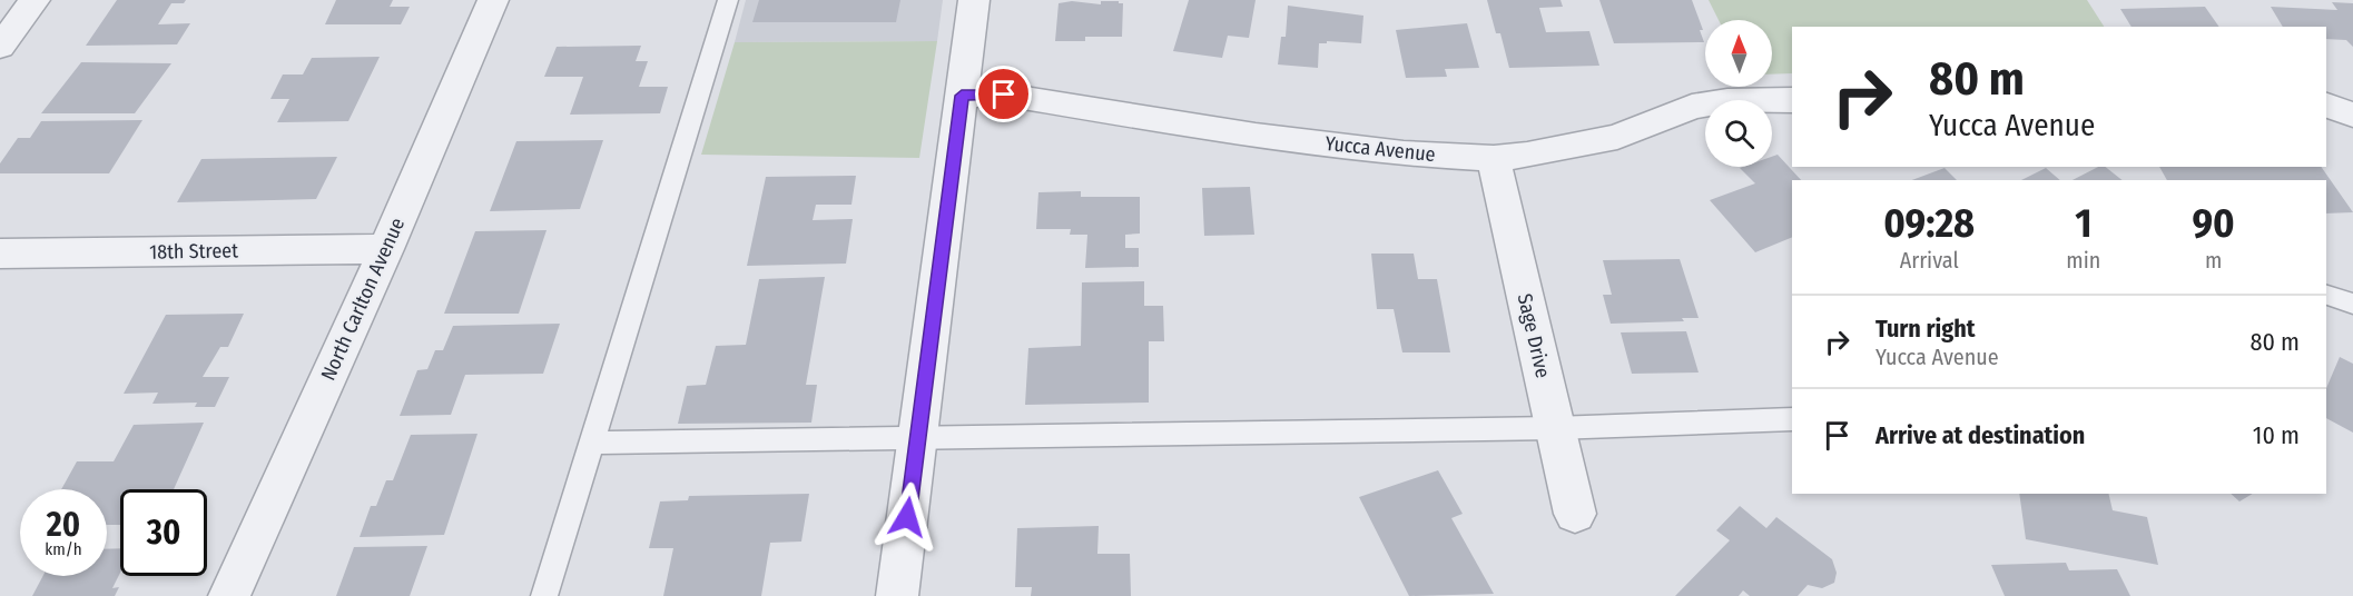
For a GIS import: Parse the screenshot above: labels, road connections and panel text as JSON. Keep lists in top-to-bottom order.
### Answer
{
  "streets": {
    "street": [
      "Yucca Avenue",
      "18th Street",
      "North Carlton Avenue",
      "Sage Drive"
    ]
  },
  "crossings": [
    ["Yucca Avenue", "Sage Drive"],
    ["18th Street", "North Carlton Avenue"]
  ],
  "north": "top",
  "page": {
    "turn": ["80 m", "Yucca Avenue"],
    "eta": [
      "09:28",
      "Arrival",
      "1",
      "min",
      "90",
      "m"
    ],
    "list": [
      {
        "name": "Turn right",
        "note": "Yucca Avenue",
        "value": "80 m"
      },
      {
        "name": "Arrive at destination",
        "value": "10 m"
      }
    ],
    "speed": "20 km/h",
    "limit": "30"
  }
}
